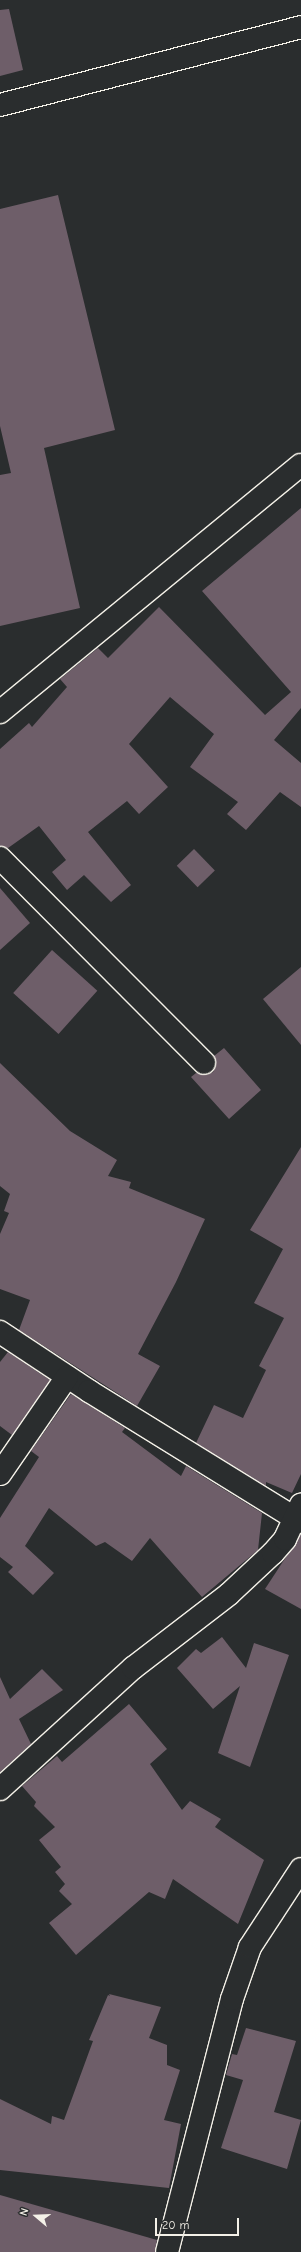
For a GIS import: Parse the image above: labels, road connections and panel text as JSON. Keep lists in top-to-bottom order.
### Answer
{
  "scale_bar": "20 m",
  "north": "left"
}
